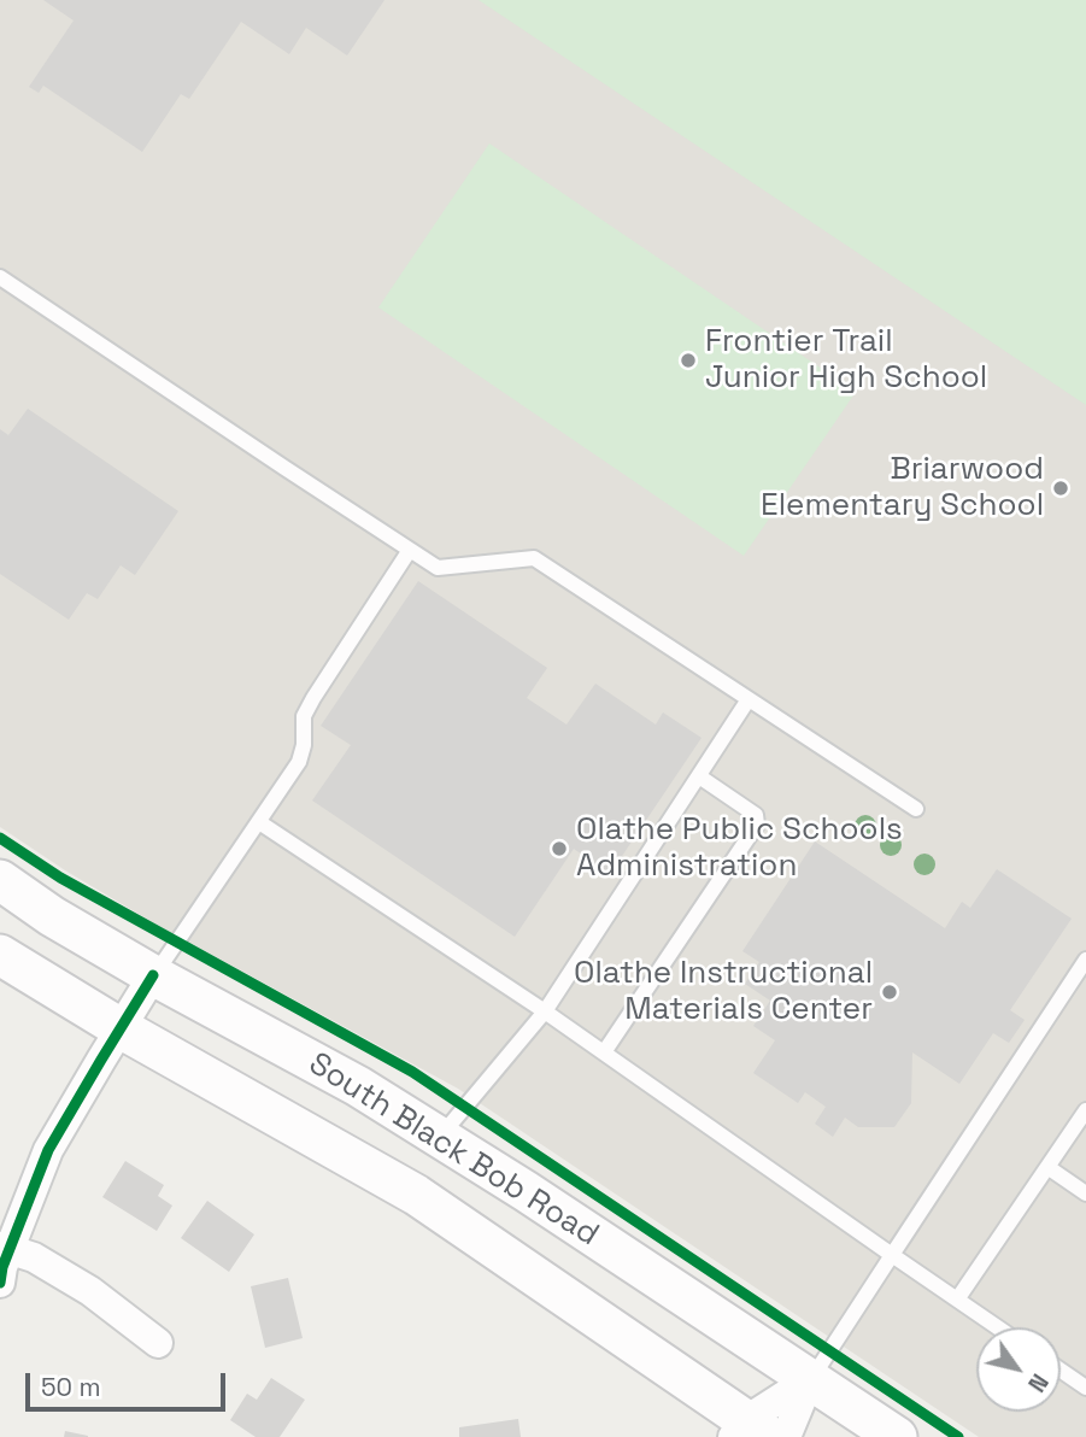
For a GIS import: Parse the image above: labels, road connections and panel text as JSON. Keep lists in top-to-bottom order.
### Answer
{
  "streets": {
    "main road": ["South Black Bob Road"]
  },
  "places": [
    "Frontier Trail Junior High School",
    "Briarwood Elementary School",
    "Olathe Public Schools Administration",
    "Olathe Instructional Materials Center"
  ],
  "scale_bar": "50 m",
  "north": "bottom right"
}
